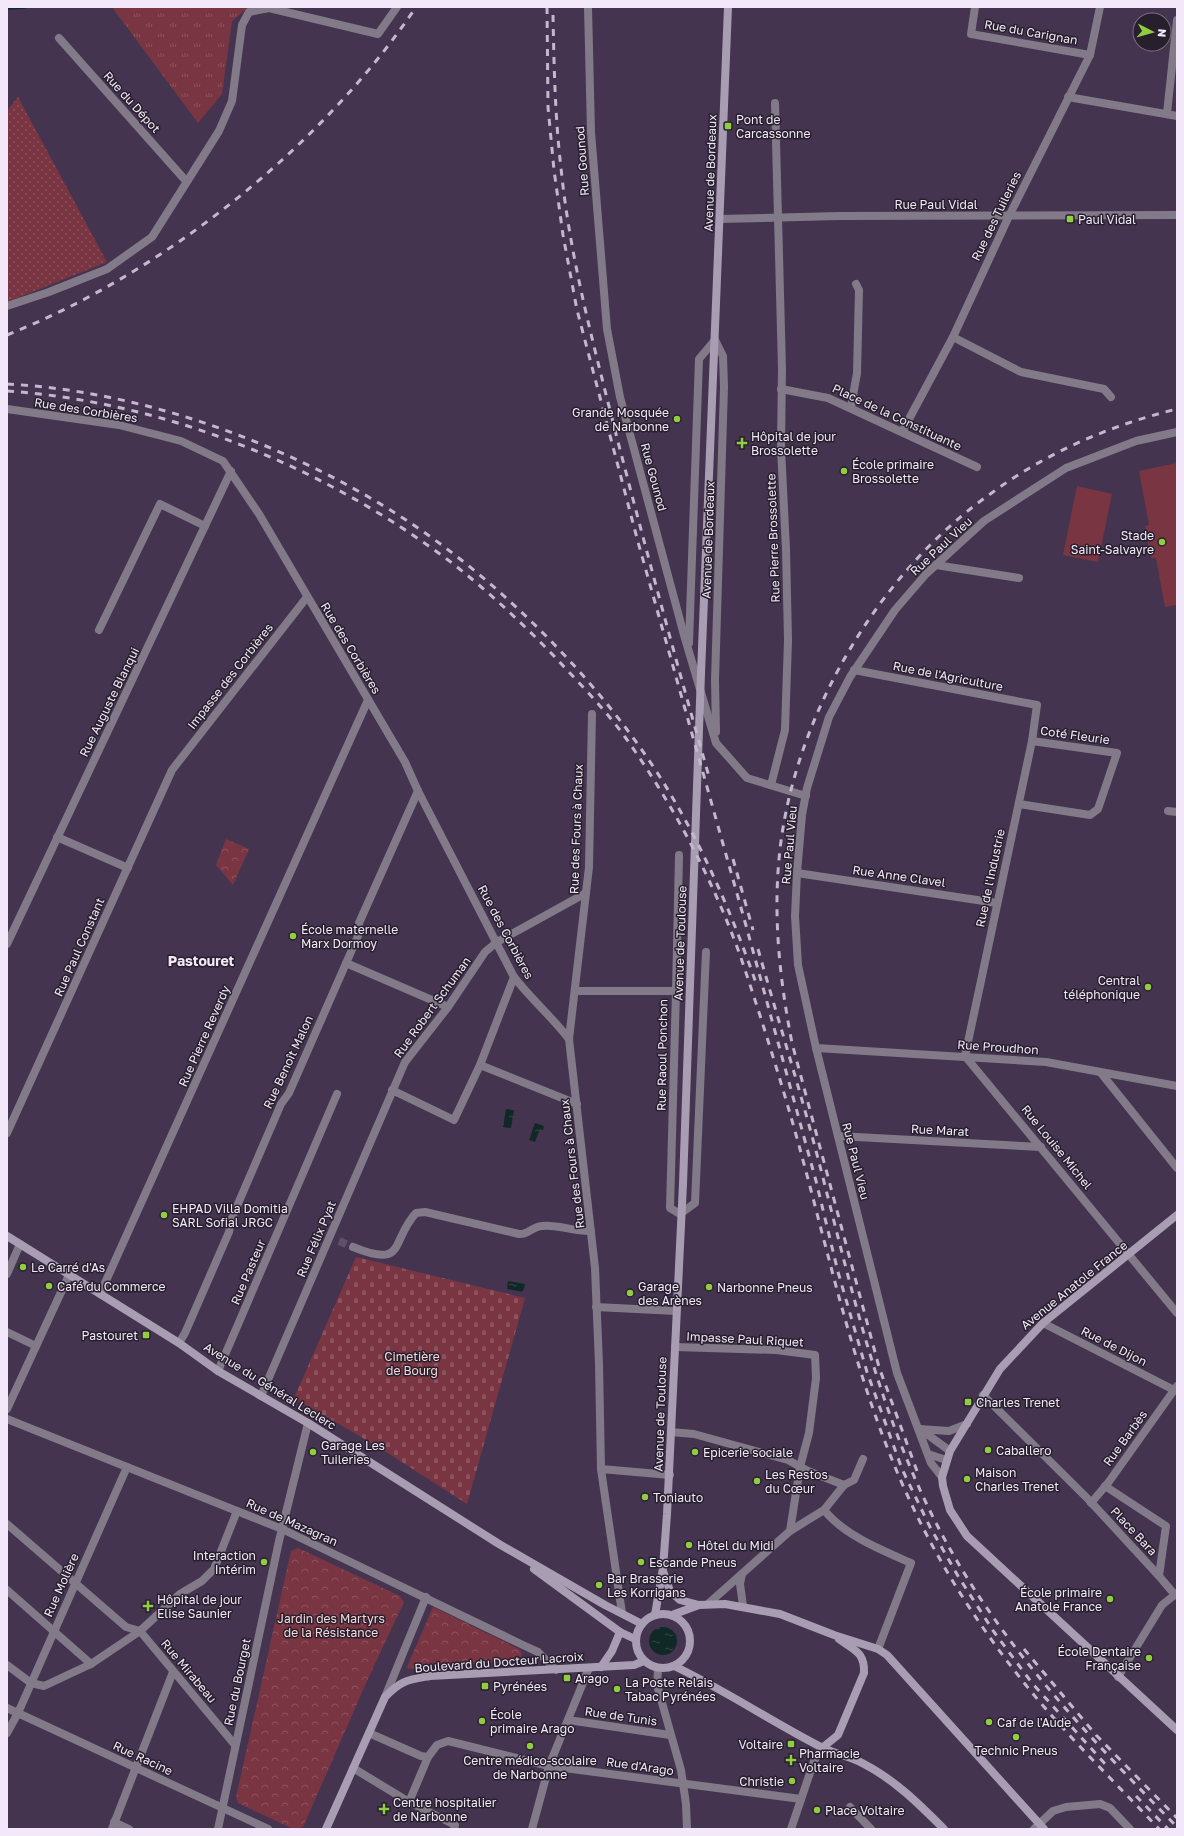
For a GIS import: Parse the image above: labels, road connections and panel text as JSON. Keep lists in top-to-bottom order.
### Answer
{
  "streets": {
    "main road": [
      "Avenue de Bordeaux",
      "Avenue de Toulouse",
      "Avenue Anatole France",
      "Avenue du Général Leclerc",
      "Boulevard du Docteur Lacroix"
    ],
    "street": [
      "Rue du Carignan",
      "Rue du Dépot",
      "Rue Gounod",
      "Rue Paul Vidal",
      "Rue des Tuileries",
      "Rue des Corbières",
      "Place de la Constituante",
      "Rue Pierre Brossolette",
      "Rue Paul Vieu",
      "Impasse des Corbières",
      "Rue de l'Agriculture",
      "Rue Auguste Blanqui",
      "Coté Fleurie",
      "Rue des Fours à Chaux",
      "Rue Anne Clavel",
      "Rue de l'Industrie",
      "Rue Paul Constant",
      "Rue Robert Schuman",
      "Rue Pierre Reverdy",
      "Rue Proudhon",
      "Rue Raoul Ponchon",
      "Rue Benoît Malon",
      "Rue Marat",
      "Rue Louise Michel",
      "Rue Félix Pyat",
      "Rue Pasteur",
      "Impasse Paul Riquet",
      "Rue de Dijon",
      "Rue Barbès",
      "Rue de Mazagran",
      "Place Bara",
      "Rue Molière",
      "Rue Mirabeau",
      "Rue du Bourget",
      "Rue de Tunis",
      "Rue Racine",
      "Rue d'Arago"
    ]
  },
  "crossings": [
    ["Rue du Carignan", "Rue des Tuileries"],
    ["Rue Gounod", "Avenue de Bordeaux"],
    ["Rue Gounod", "Rue Pierre Brossolette"],
    ["Rue Gounod", "Rue Paul Vieu"],
    ["Avenue de Bordeaux", "Rue Paul Vidal"],
    ["Avenue de Bordeaux", "Avenue de Toulouse"],
    ["Rue Paul Vidal", "Rue des Tuileries"],
    ["Rue Paul Vidal", "Rue Pierre Brossolette"],
    ["Rue des Tuileries", "Place de la Constituante"],
    ["Rue des Corbières", "Impasse des Corbières"],
    ["Rue des Corbières", "Rue Auguste Blanqui"],
    ["Rue des Corbières", "Rue des Fours à Chaux"],
    ["Rue des Corbières", "Rue Robert Schuman"],
    ["Rue des Corbières", "Rue Pierre Reverdy"],
    ["Rue des Corbières", "Rue Benoît Malon"],
    ["Place de la Constituante", "Rue Pierre Brossolette"],
    ["Rue Paul Vieu", "Rue de l'Agriculture"],
    ["Rue Paul Vieu", "Rue Anne Clavel"],
    ["Rue Paul Vieu", "Rue Proudhon"],
    ["Rue Paul Vieu", "Rue Marat"],
    ["Rue Paul Vieu", "Avenue Anatole France"],
    ["Impasse des Corbières", "Rue Paul Constant"],
    ["Rue de l'Agriculture", "Rue de l'Industrie"],
    ["Coté Fleurie", "Rue de l'Industrie"],
    ["Rue des Fours à Chaux", "Rue Robert Schuman"],
    ["Rue des Fours à Chaux", "Rue Raoul Ponchon"],
    ["Rue des Fours à Chaux", "Avenue du Général Leclerc"],
    ["Rue Anne Clavel", "Rue de l'Industrie"],
    ["Rue de l'Industrie", "Rue Proudhon"],
    ["Rue de l'Industrie", "Rue Louise Michel"],
    ["Avenue de Toulouse", "Rue Raoul Ponchon"],
    ["Avenue de Toulouse", "Impasse Paul Riquet"],
    ["Avenue de Toulouse", "Avenue du Général Leclerc"],
    ["Avenue de Toulouse", "Boulevard du Docteur Lacroix"],
    ["Rue Robert Schuman", "Rue Félix Pyat"],
    ["Rue Pierre Reverdy", "Avenue du Général Leclerc"],
    ["Rue Proudhon", "Rue Louise Michel"],
    ["Rue Benoît Malon", "Avenue du Général Leclerc"],
    ["Rue Marat", "Rue Louise Michel"],
    ["Rue Louise Michel", "Avenue Anatole France"],
    ["Rue Félix Pyat", "Avenue du Général Leclerc"],
    ["Rue Pasteur", "Avenue du Général Leclerc"],
    ["Avenue Anatole France", "Rue de Dijon"],
    ["Avenue Anatole France", "Place Bara"],
    ["Rue de Dijon", "Rue Barbès"],
    ["Avenue du Général Leclerc", "Boulevard du Docteur Lacroix"],
    ["Avenue du Général Leclerc", "Rue du Bourget"],
    ["Rue Barbès", "Place Bara"],
    ["Rue de Mazagran", "Rue Molière"],
    ["Rue de Mazagran", "Boulevard du Docteur Lacroix"],
    ["Rue de Mazagran", "Rue du Bourget"],
    ["Rue Molière", "Rue Racine"],
    ["Rue Mirabeau", "Rue du Bourget"],
    ["Rue du Bourget", "Rue Racine"]
  ],
  "districts": ["Pastouret"],
  "parks": ["Cimetière de Bourg", "Jardin des Martyrs de la Résistance"],
  "places": {
    "transit": [
      "Pont de Carcassonne",
      "Paul Vidal",
      "Pastouret",
      "Charles Trenet",
      "Arago",
      "Pyrénées",
      "Voltaire"
    ],
    "other": [
      "Grande Mosquée de Narbonne",
      "École primaire Brossolette",
      "Stade Saint-Salvayre",
      "École maternelle Marx Dormoy",
      "Central téléphonique",
      "EHPAD Villa Domitia SARL Sofial JRGC",
      "Le Carré d'As",
      "Café du Commerce",
      "Narbonne Pneus",
      "Garage des Arènes",
      "Caballero",
      "Garage Les Tuileries",
      "Epicerie sociale",
      "Maison Charles Trenet",
      "Les Restos du Cœur",
      "Toniauto",
      "Hôtel du Midi",
      "Interaction Intérim",
      "Escande Pneus",
      "Bar Brasserie Les Korrigans",
      "École primaire Anatole France",
      "École Dentaire Française",
      "La Poste Relais Tabac Pyrénées",
      "École primaire Arago",
      "Caf de l'Aude",
      "Technic Pneus",
      "Centre médico-scolaire de Narbonne",
      "Christie",
      "Place Voltaire"
    ],
    "health": [
      "Hôpital de jour Brossolette",
      "Hôpital de jour Elise Saunier",
      "Pharmacie Voltaire",
      "Centre hospitalier de Narbonne"
    ]
  },
  "north": "right"
}
